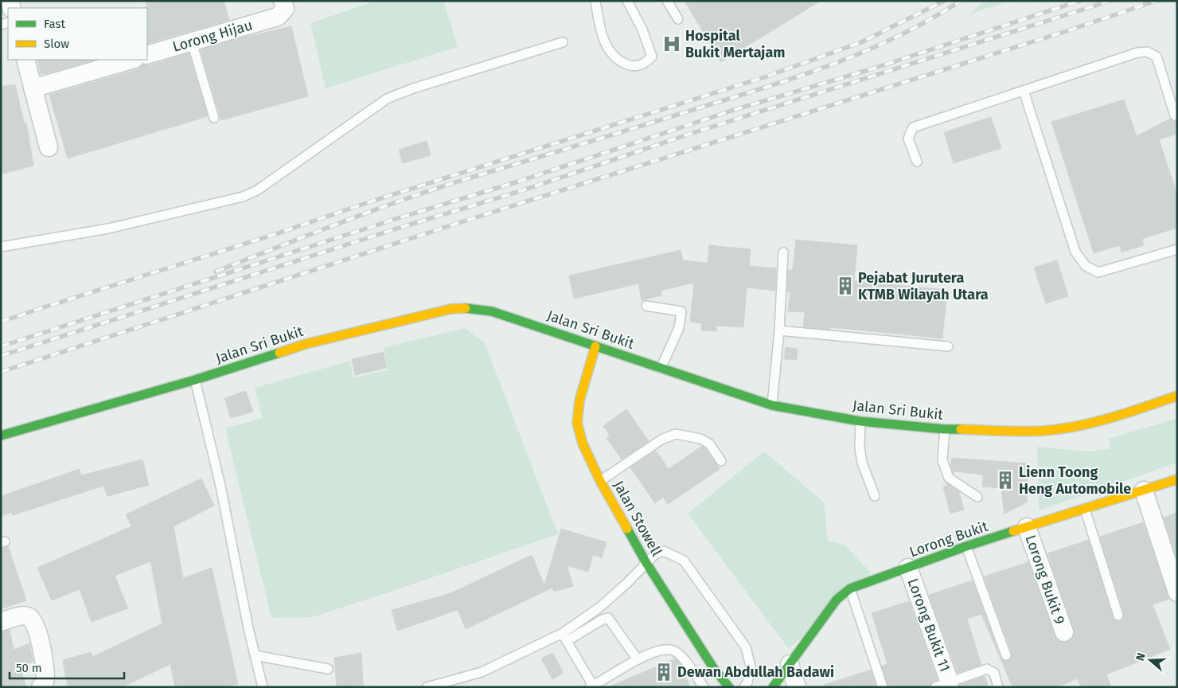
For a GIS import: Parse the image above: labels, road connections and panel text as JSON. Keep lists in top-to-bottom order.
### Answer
{
  "streets": {
    "street": [
      "Lorong Hijau",
      "Jalan Sri Bukit",
      "Jalan Stowell",
      "Lorong Bukit",
      "Lorong Bukit 9",
      "Lorong Bukit 11"
    ]
  },
  "crossings": [
    ["Jalan Sri Bukit", "Jalan Stowell"],
    ["Lorong Bukit", "Lorong Bukit 9"],
    ["Lorong Bukit", "Lorong Bukit 11"]
  ],
  "places": {
    "hospital": ["Hospital Bukit Mertajam"],
    "building": ["Pejabat Jurutera KTMB Wilayah Utara", "Lienn Toong Heng Automobile", "Dewan Abdullah Badawi"]
  },
  "legend": ["Fast", "Slow"],
  "scale_bar": "50 m",
  "north": "left"
}
